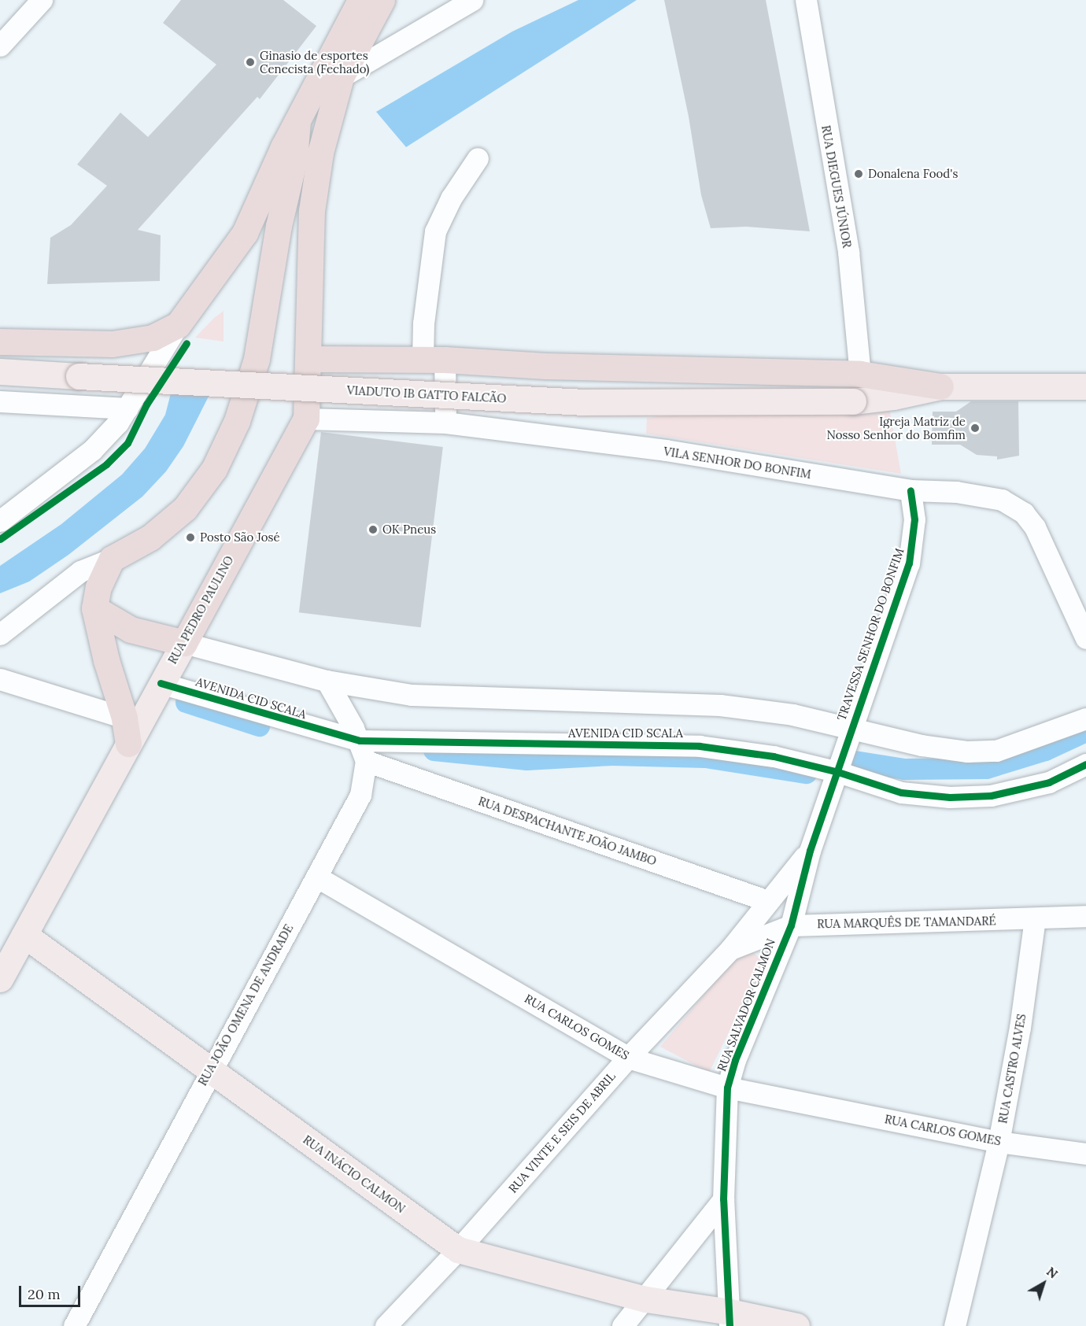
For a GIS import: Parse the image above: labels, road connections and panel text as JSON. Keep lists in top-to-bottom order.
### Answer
{
  "streets": {
    "highway": ["RUA PEDRO PAULINO"],
    "main road": ["VIADUTO IB GATTO FALCÃO", "RUA INÁCIO CALMON"],
    "street": [
      "RUA DIEGUES JÚNIOR",
      "VILA SENHOR DO BONFIM",
      "TRAVESSA SENHOR DO BONFIM",
      "AVENIDA CID SCALA",
      "RUA DESPACHANTE JOÃO JAMBO",
      "RUA MARQUÊS DE TAMANDARÉ",
      "RUA JOÃO OMENA DE ANDRADE",
      "RUA SALVADOR CALMON",
      "RUA CARLOS GOMES",
      "RUA CASTRO ALVES",
      "RUA VINTE E SEIS DE ABRIL"
    ]
  },
  "crossings": [
    ["VILA SENHOR DO BONFIM", "RUA PEDRO PAULINO"],
    ["VILA SENHOR DO BONFIM", "TRAVESSA SENHOR DO BONFIM"],
    ["RUA PEDRO PAULINO", "AVENIDA CID SCALA"],
    ["RUA PEDRO PAULINO", "RUA INÁCIO CALMON"],
    ["TRAVESSA SENHOR DO BONFIM", "RUA SALVADOR CALMON"],
    ["AVENIDA CID SCALA", "RUA JOÃO OMENA DE ANDRADE"],
    ["AVENIDA CID SCALA", "RUA SALVADOR CALMON"],
    ["RUA DESPACHANTE JOÃO JAMBO", "RUA JOÃO OMENA DE ANDRADE"],
    ["RUA DESPACHANTE JOÃO JAMBO", "RUA VINTE E SEIS DE ABRIL"],
    ["RUA MARQUÊS DE TAMANDARÉ", "RUA SALVADOR CALMON"],
    ["RUA MARQUÊS DE TAMANDARÉ", "RUA CASTRO ALVES"],
    ["RUA MARQUÊS DE TAMANDARÉ", "RUA VINTE E SEIS DE ABRIL"],
    ["RUA JOÃO OMENA DE ANDRADE", "RUA CARLOS GOMES"],
    ["RUA JOÃO OMENA DE ANDRADE", "RUA INÁCIO CALMON"],
    ["RUA SALVADOR CALMON", "RUA CARLOS GOMES"],
    ["RUA SALVADOR CALMON", "RUA VINTE E SEIS DE ABRIL"],
    ["RUA SALVADOR CALMON", "RUA INÁCIO CALMON"],
    ["RUA CARLOS GOMES", "RUA CASTRO ALVES"],
    ["RUA CARLOS GOMES", "RUA VINTE E SEIS DE ABRIL"],
    ["RUA VINTE E SEIS DE ABRIL", "RUA INÁCIO CALMON"]
  ],
  "places": [
    "Ginasio de esportes Cenecista (Fechado)",
    "Donalena Food's",
    "Igreja Matriz de Nosso Senhor do Bomfim",
    "OK Pneus",
    "Posto São José"
  ],
  "scale_bar": "20 m",
  "north": "top right"
}
